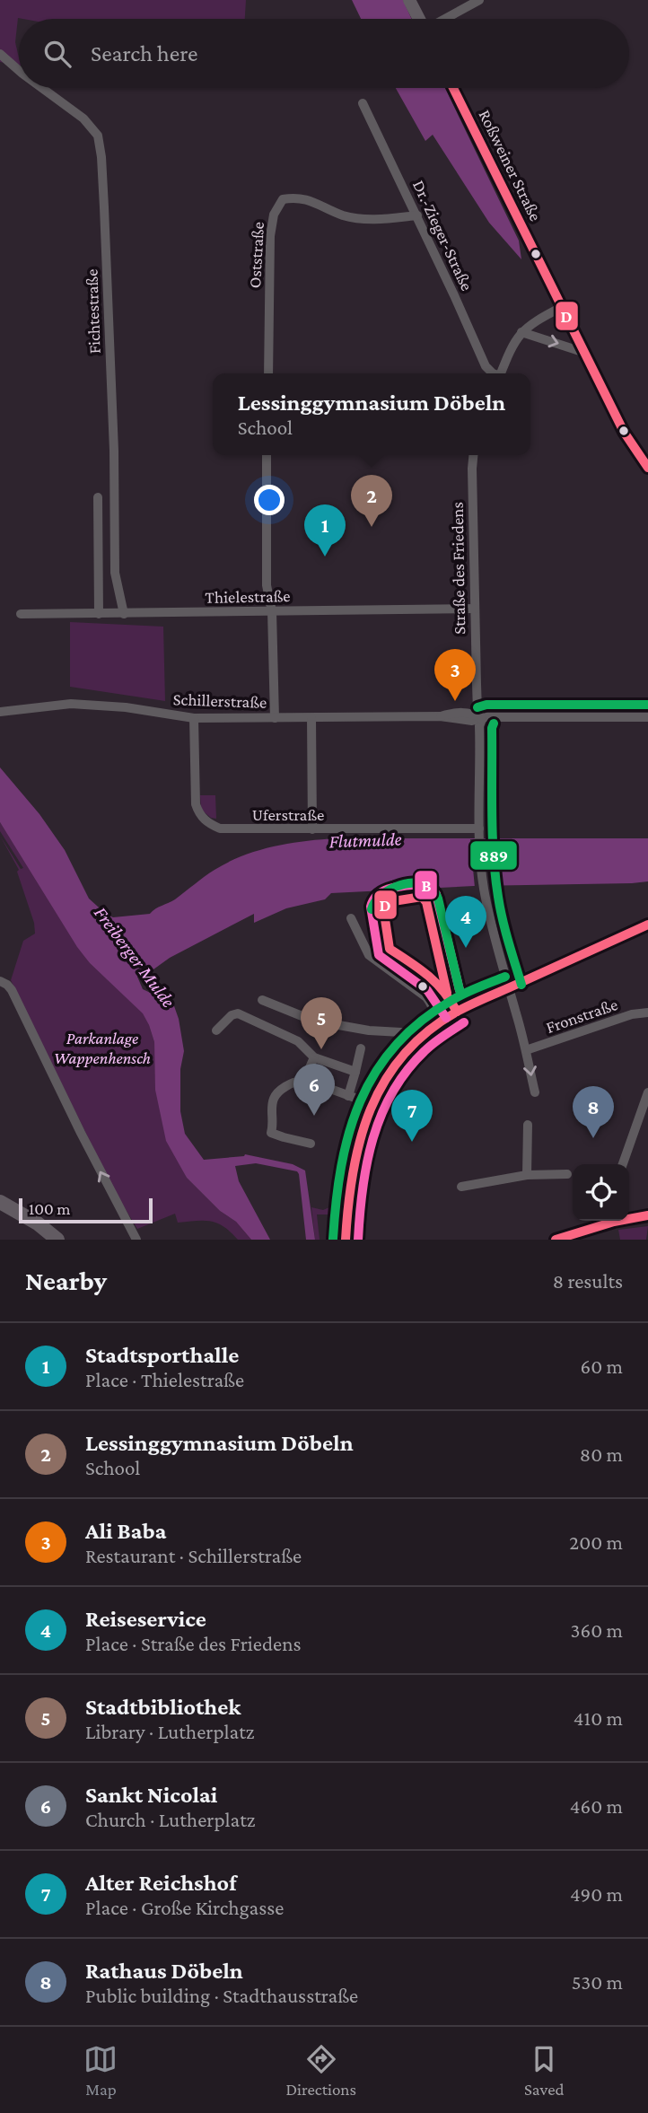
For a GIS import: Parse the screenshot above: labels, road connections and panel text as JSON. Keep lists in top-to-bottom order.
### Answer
{
  "streets": {
    "main road": ["Roßweiner Straße"],
    "street": [
      "Dr.-Zieger-Straße",
      "Oststraße",
      "Fichtestraße",
      "Straße des Friedens",
      "Thielestraße",
      "Schillerstraße",
      "Uferstraße",
      "Fronstraße"
    ]
  },
  "crossings": [
    ["Dr.-Zieger-Straße", "Oststraße"],
    ["Fichtestraße", "Thielestraße"],
    ["Straße des Friedens", "Thielestraße"],
    ["Straße des Friedens", "Schillerstraße"],
    ["Straße des Friedens", "Uferstraße"],
    ["Straße des Friedens", "Fronstraße"],
    ["Schillerstraße", "Uferstraße"]
  ],
  "water": ["Flutmulde", "Freiberger Mulde"],
  "parks": ["Parkanlage Wappenhensch"],
  "lines": ["transit line D", "transit line 889", "transit line B"],
  "scale_bar": "100 m",
  "page": {
    "search": "Search here",
    "popup": ["Lessinggymnasium Döbeln", "School"],
    "pins": [
      "2",
      "1",
      "3",
      "4",
      "5",
      "6",
      "8",
      "7"
    ],
    "scale": "100 m",
    "heading": ["Nearby", "8 results"],
    "list": [
      {
        "mark": "1",
        "name": "Stadtsporthalle",
        "note": "Place · Thielestraße",
        "value": "60 m"
      },
      {
        "mark": "2",
        "name": "Lessinggymnasium Döbeln",
        "note": "School",
        "value": "80 m"
      },
      {
        "mark": "3",
        "name": "Ali Baba",
        "note": "Restaurant · Schillerstraße",
        "value": "200 m"
      },
      {
        "mark": "4",
        "name": "Reiseservice",
        "note": "Place · Straße des Friedens",
        "value": "360 m"
      },
      {
        "mark": "5",
        "name": "Stadtbibliothek",
        "note": "Library · Lutherplatz",
        "value": "410 m"
      },
      {
        "mark": "6",
        "name": "Sankt Nicolai",
        "note": "Church · Lutherplatz",
        "value": "460 m"
      },
      {
        "mark": "7",
        "name": "Alter Reichshof",
        "note": "Place · Große Kirchgasse",
        "value": "490 m"
      },
      {
        "mark": "8",
        "name": "Rathaus Döbeln",
        "note": "Public building · Stadthausstraße",
        "value": "530 m"
      }
    ],
    "nav": ["Map", "Directions", "Saved"]
  }
}
